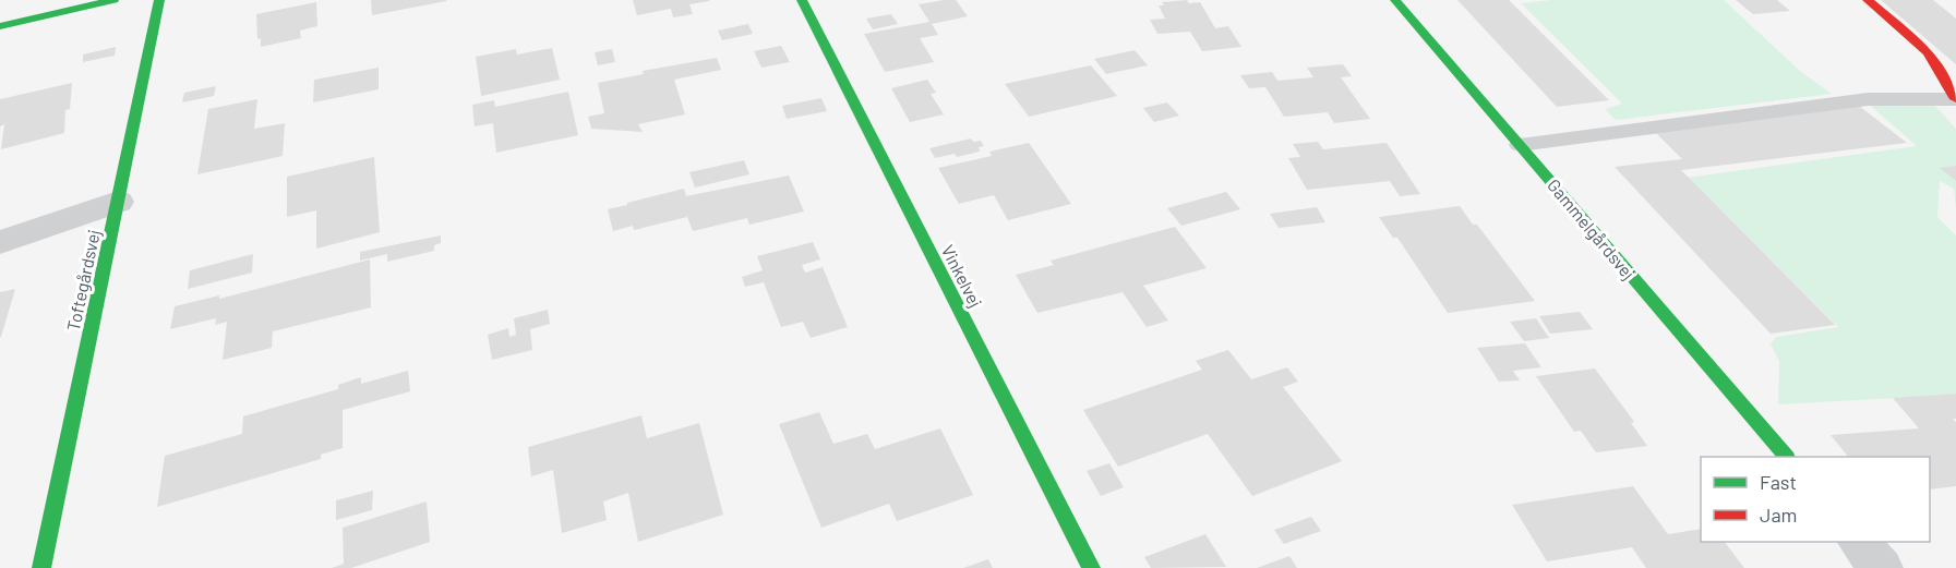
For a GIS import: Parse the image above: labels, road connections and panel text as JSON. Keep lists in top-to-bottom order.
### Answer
{
  "streets": {
    "street": ["Gammelgårdsvej", "Vinkelvej", "Toftegårdsvej"]
  },
  "legend": ["Fast", "Jam"]
}
